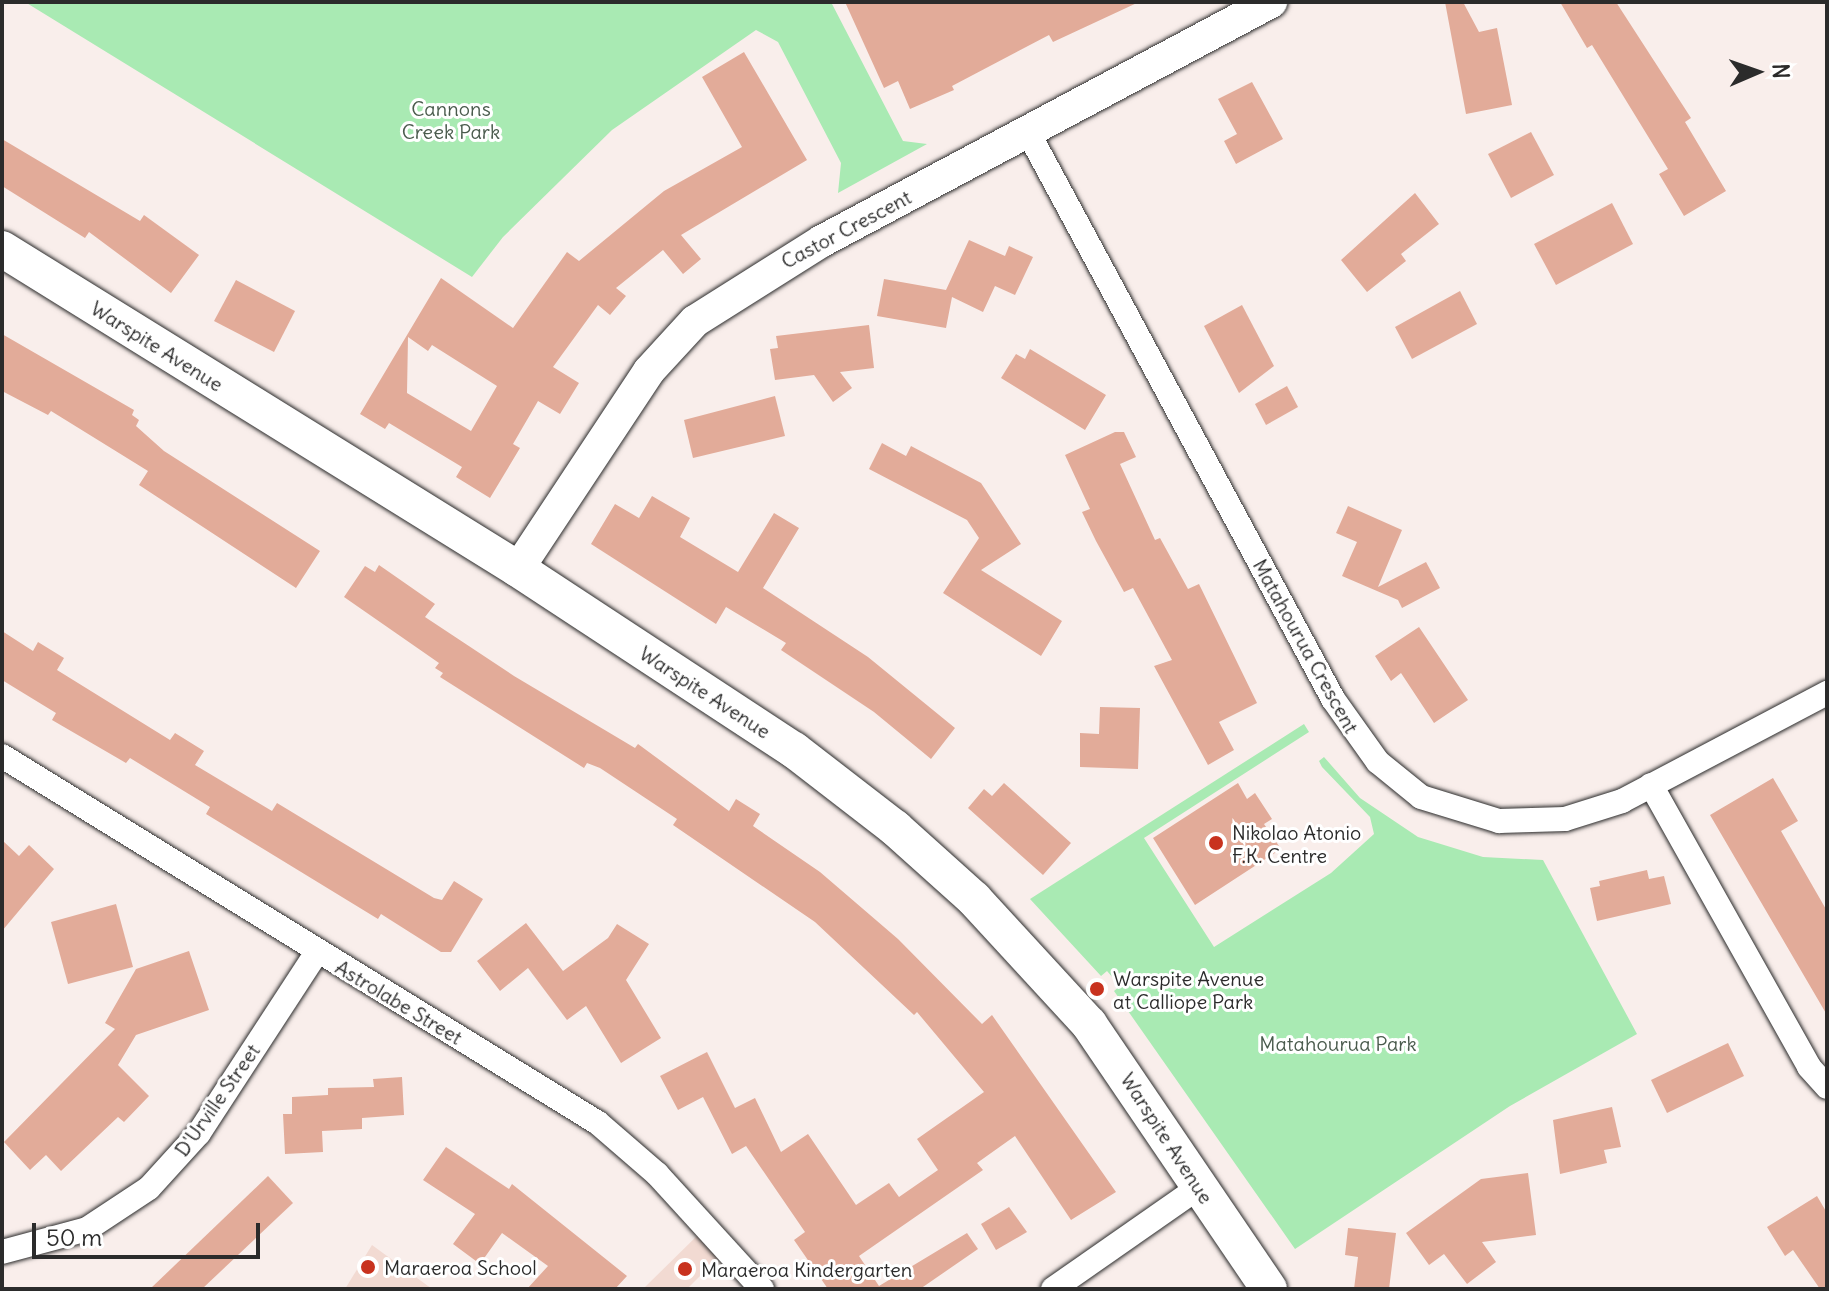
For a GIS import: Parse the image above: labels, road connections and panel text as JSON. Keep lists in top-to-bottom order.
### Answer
{
  "streets": {
    "main road": ["Warspite Avenue"],
    "street": [
      "Castor Crescent",
      "Matahourua Crescent",
      "Astrolabe Street",
      "D'Urville Street"
    ]
  },
  "crossings": [
    ["Castor Crescent", "Warspite Avenue"],
    ["Castor Crescent", "Matahourua Crescent"],
    ["Astrolabe Street", "D'Urville Street"]
  ],
  "parks": ["Cannons Creek Park", "Matahourua Park"],
  "places": [
    "Nikolao Atonio F.K. Centre",
    "Warspite Avenue at Calliope Park",
    "Maraeroa School",
    "Maraeroa Kindergarten"
  ],
  "scale_bar": "50 m",
  "north": "right"
}
